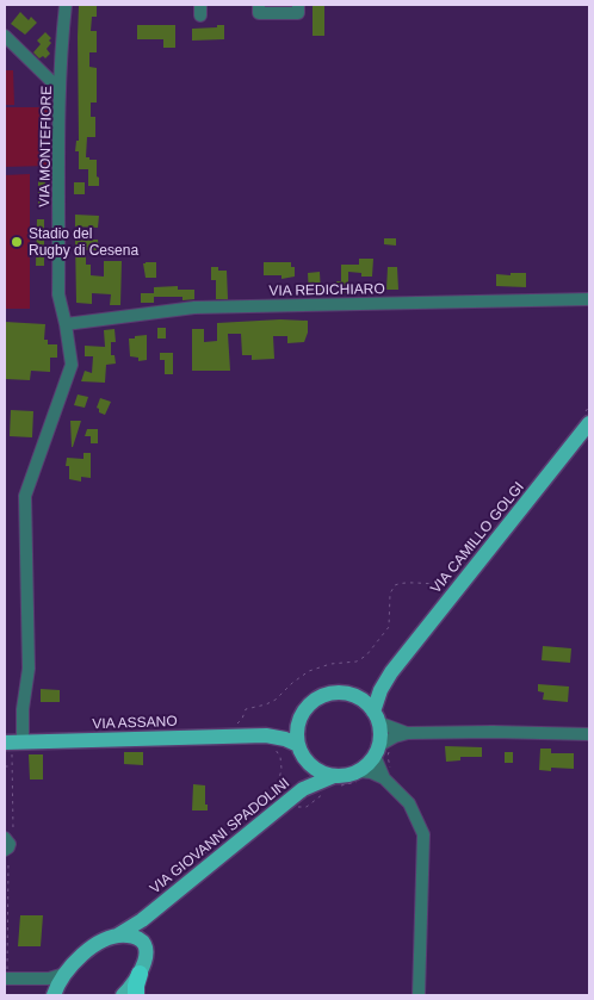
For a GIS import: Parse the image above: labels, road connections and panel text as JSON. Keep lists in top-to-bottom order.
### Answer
{
  "streets": {
    "main road": ["VIA CAMILLO GOLGI", "VIA ASSANO", "VIA GIOVANNI SPADOLINI"],
    "street": ["VIA MONTEFIORE", "VIA REDICHIARO"]
  },
  "crossings": [
    ["VIA MONTEFIORE", "VIA REDICHIARO"],
    ["VIA MONTEFIORE", "VIA ASSANO"],
    ["VIA CAMILLO GOLGI", "VIA ASSANO"],
    ["VIA CAMILLO GOLGI", "VIA GIOVANNI SPADOLINI"],
    ["VIA ASSANO", "VIA GIOVANNI SPADOLINI"]
  ],
  "places": ["Stadio del Rugby di Cesena"]
}
